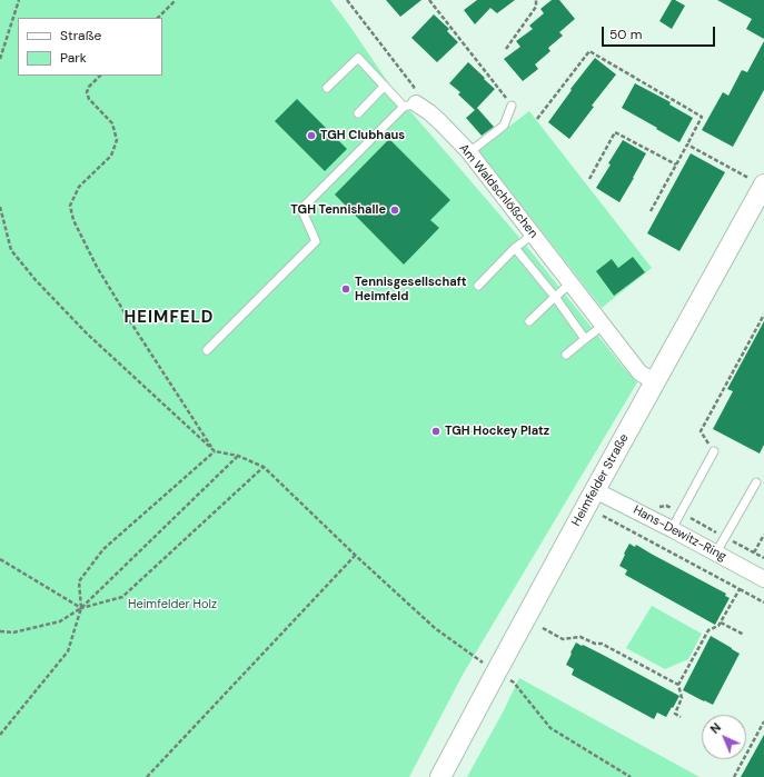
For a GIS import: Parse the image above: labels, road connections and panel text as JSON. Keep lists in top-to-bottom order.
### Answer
{
  "streets": {
    "street": ["Am Waldschlößchen", "Heimfelder Straße", "Hans-Dewitz-Ring"]
  },
  "crossings": [
    ["Am Waldschlößchen", "Heimfelder Straße"],
    ["Heimfelder Straße", "Hans-Dewitz-Ring"]
  ],
  "districts": ["HEIMFELD"],
  "parks": ["Heimfelder Holz"],
  "places": [
    "TGH Clubhaus",
    "TGH Tennishalle",
    "Tennisgesellschaft Heimfeld",
    "TGH Hockey Platz"
  ],
  "legend": ["Straße", "Park"],
  "scale_bar": "50 m",
  "north": "top left"
}
